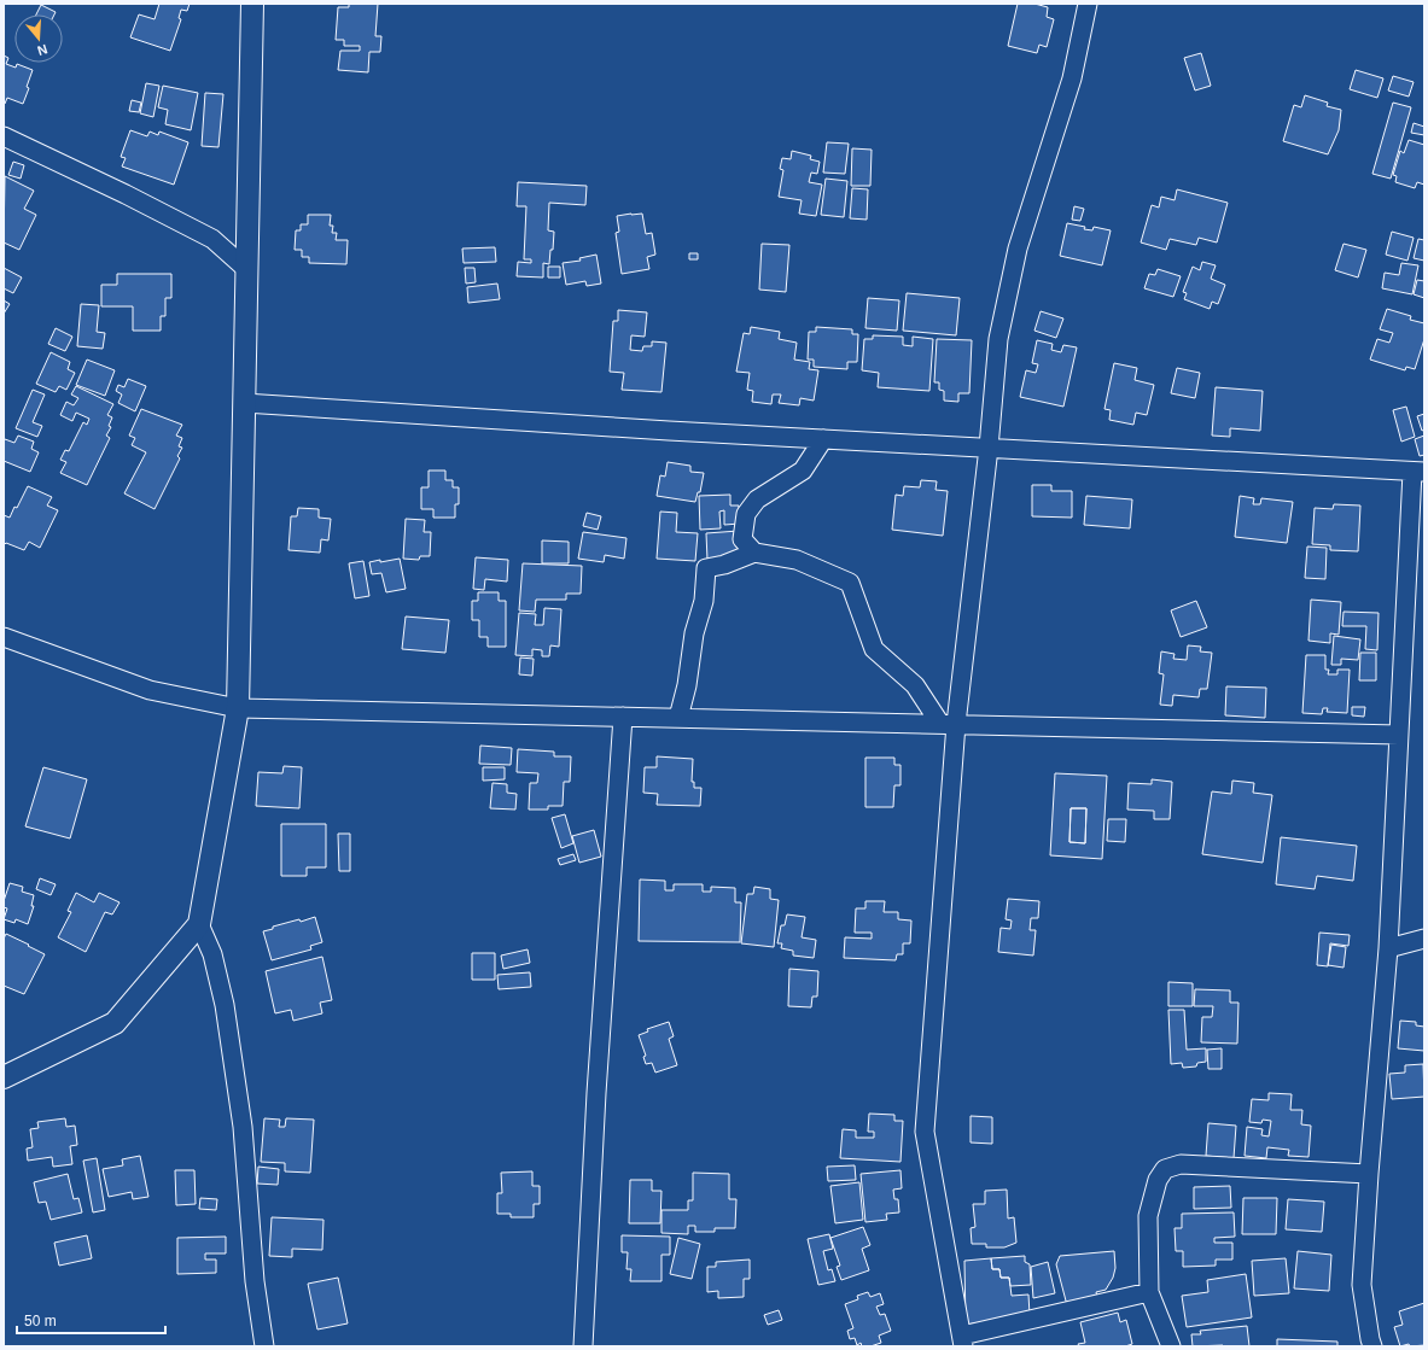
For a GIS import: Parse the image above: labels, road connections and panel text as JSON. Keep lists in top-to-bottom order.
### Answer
{
  "scale_bar": "50 m",
  "north": "bottom"
}
